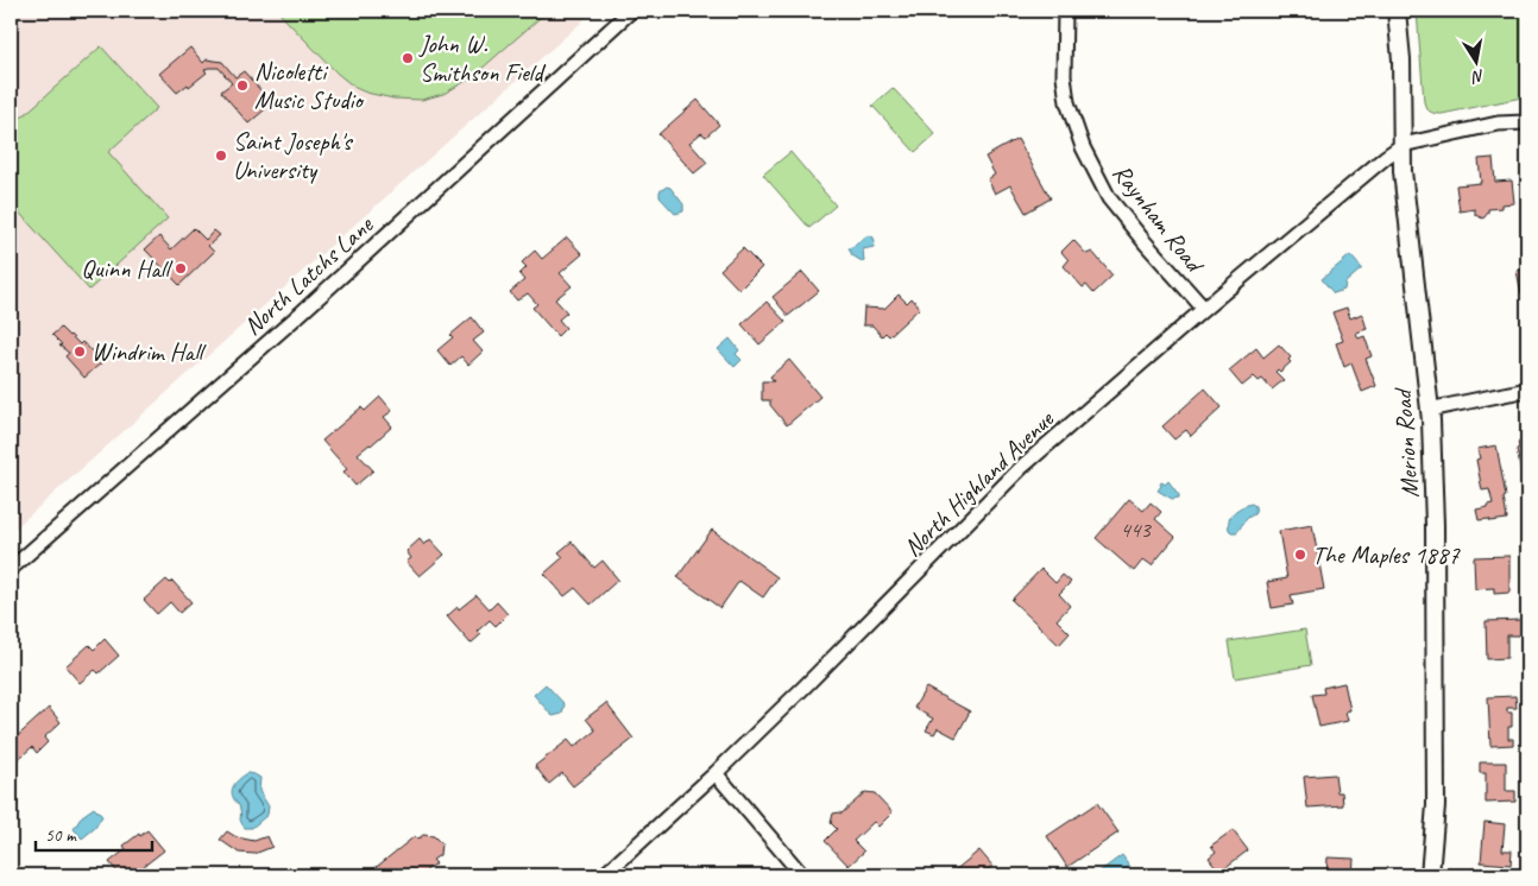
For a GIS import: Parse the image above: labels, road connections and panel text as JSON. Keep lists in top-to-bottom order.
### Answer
{
  "streets": {
    "street": [
      "Raynham Road",
      "North Latchs Lane",
      "Merion Road",
      "North Highland Avenue"
    ]
  },
  "crossings": [
    ["Raynham Road", "North Highland Avenue"],
    ["Merion Road", "North Highland Avenue"]
  ],
  "places": [
    "John W. Smithson Field",
    "Nicoletti Music Studio",
    "Saint Joseph's University",
    "Quinn Hall",
    "Windrim Hall",
    "The Maples 1887"
  ],
  "house_numbers": ["443"],
  "scale_bar": "50 m",
  "north": "bottom"
}
